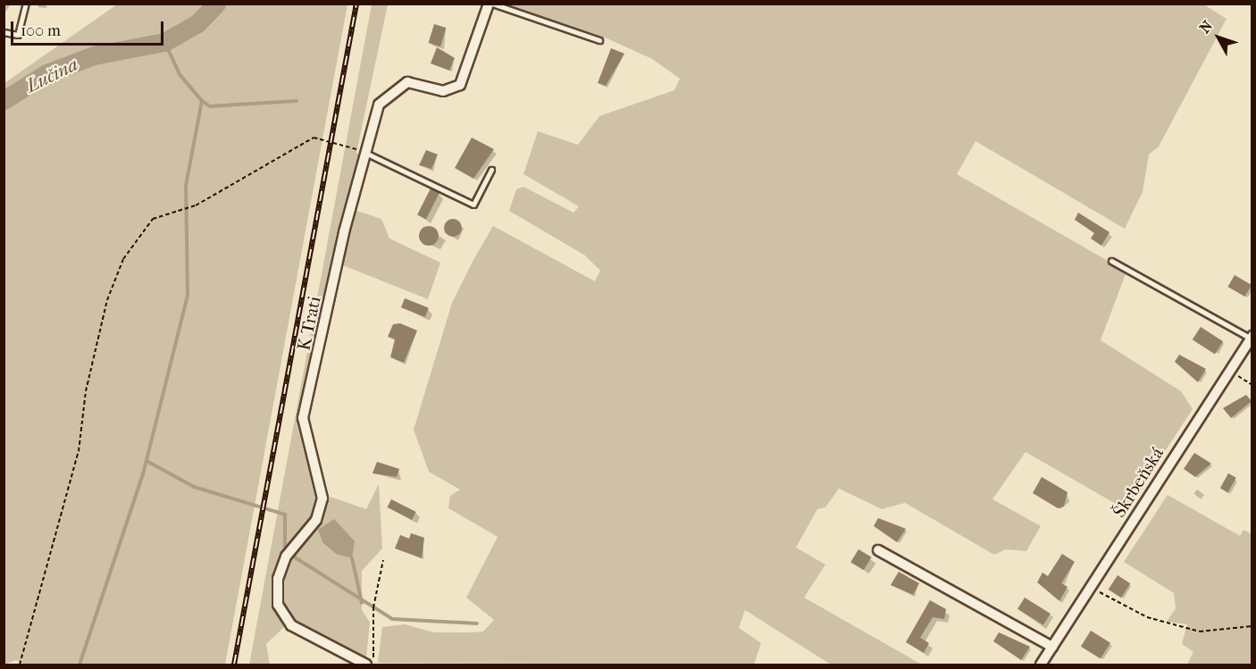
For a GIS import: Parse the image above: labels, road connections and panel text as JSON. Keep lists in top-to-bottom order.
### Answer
{
  "streets": {
    "street": ["K Trati", "Škrbeňská"]
  },
  "water": ["Lučina"],
  "scale_bar": "100 m",
  "north": "top left"
}
